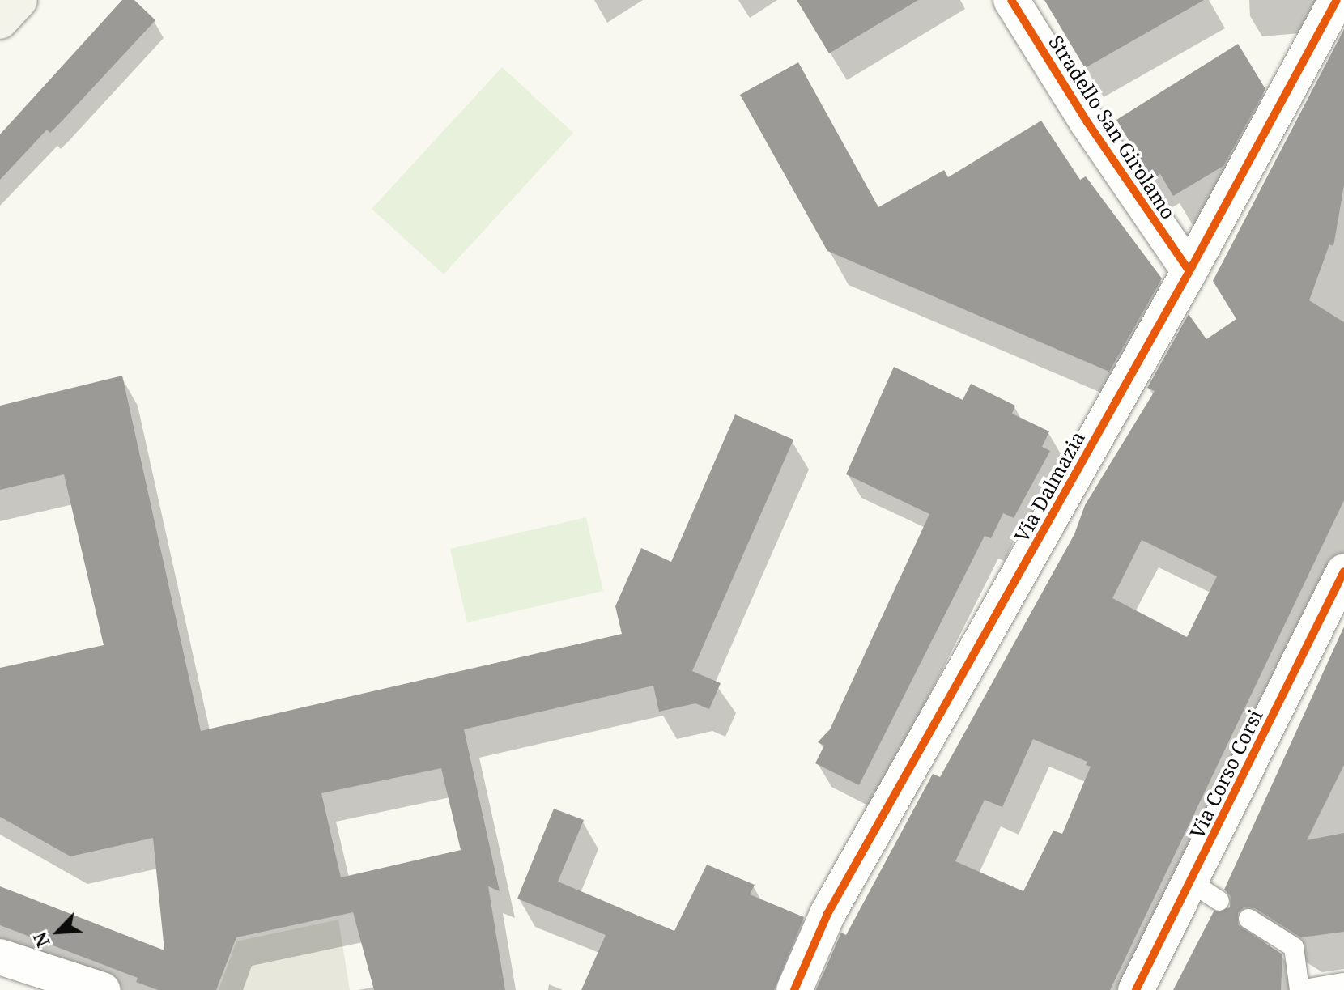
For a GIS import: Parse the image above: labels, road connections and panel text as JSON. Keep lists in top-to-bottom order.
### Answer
{
  "streets": {
    "street": ["Stradello San Girolamo", "Via Dalmazia", "Via Corso Corsi"]
  },
  "crossings": [
    ["Stradello San Girolamo", "Via Dalmazia"]
  ],
  "north": "bottom left"
}
